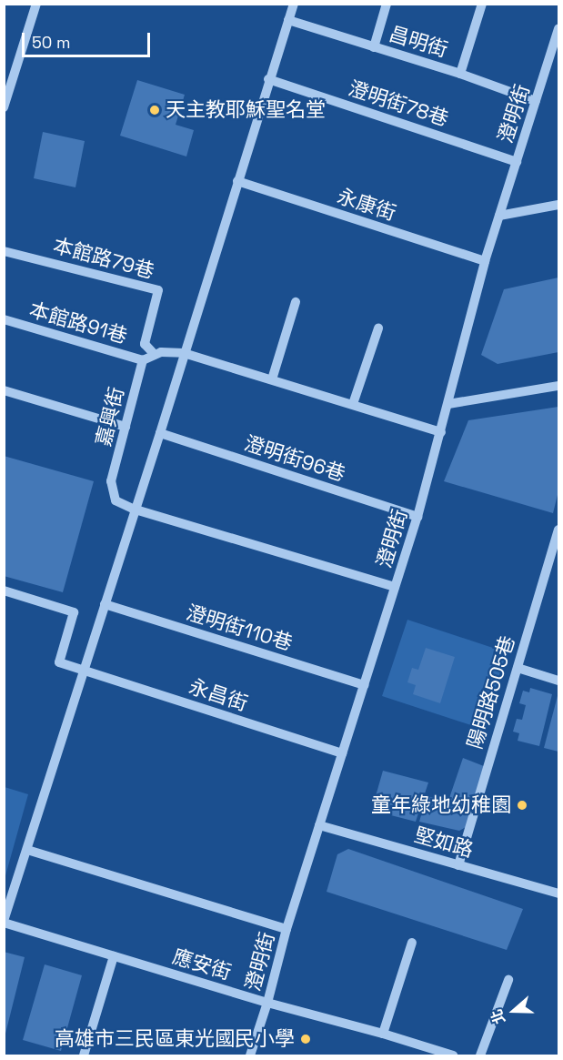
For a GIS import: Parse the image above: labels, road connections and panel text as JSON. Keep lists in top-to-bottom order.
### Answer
{
  "streets": {
    "street": [
      "昌明街",
      "澄明街78巷",
      "澄明街",
      "永康街",
      "本館路79巷",
      "本館路91巷",
      "嘉興街",
      "澄明街96巷",
      "澄明街110巷",
      "陽明路505巷",
      "永昌街",
      "堅如路",
      "應安街"
    ]
  },
  "crossings": [
    ["昌明街", "澄明街"],
    ["澄明街78巷", "澄明街"],
    ["澄明街", "永康街"],
    ["澄明街", "嘉興街"],
    ["澄明街", "澄明街96巷"],
    ["澄明街", "澄明街110巷"],
    ["澄明街", "永昌街"],
    ["澄明街", "堅如路"],
    ["澄明街", "應安街"],
    ["本館路91巷", "嘉興街"],
    ["陽明路505巷", "堅如路"]
  ],
  "places": ["天主教耶穌聖名堂", "童年綠地幼稚園", "高雄市三民區東光國民小學"],
  "scale_bar": "50 m",
  "north": "left"
}
